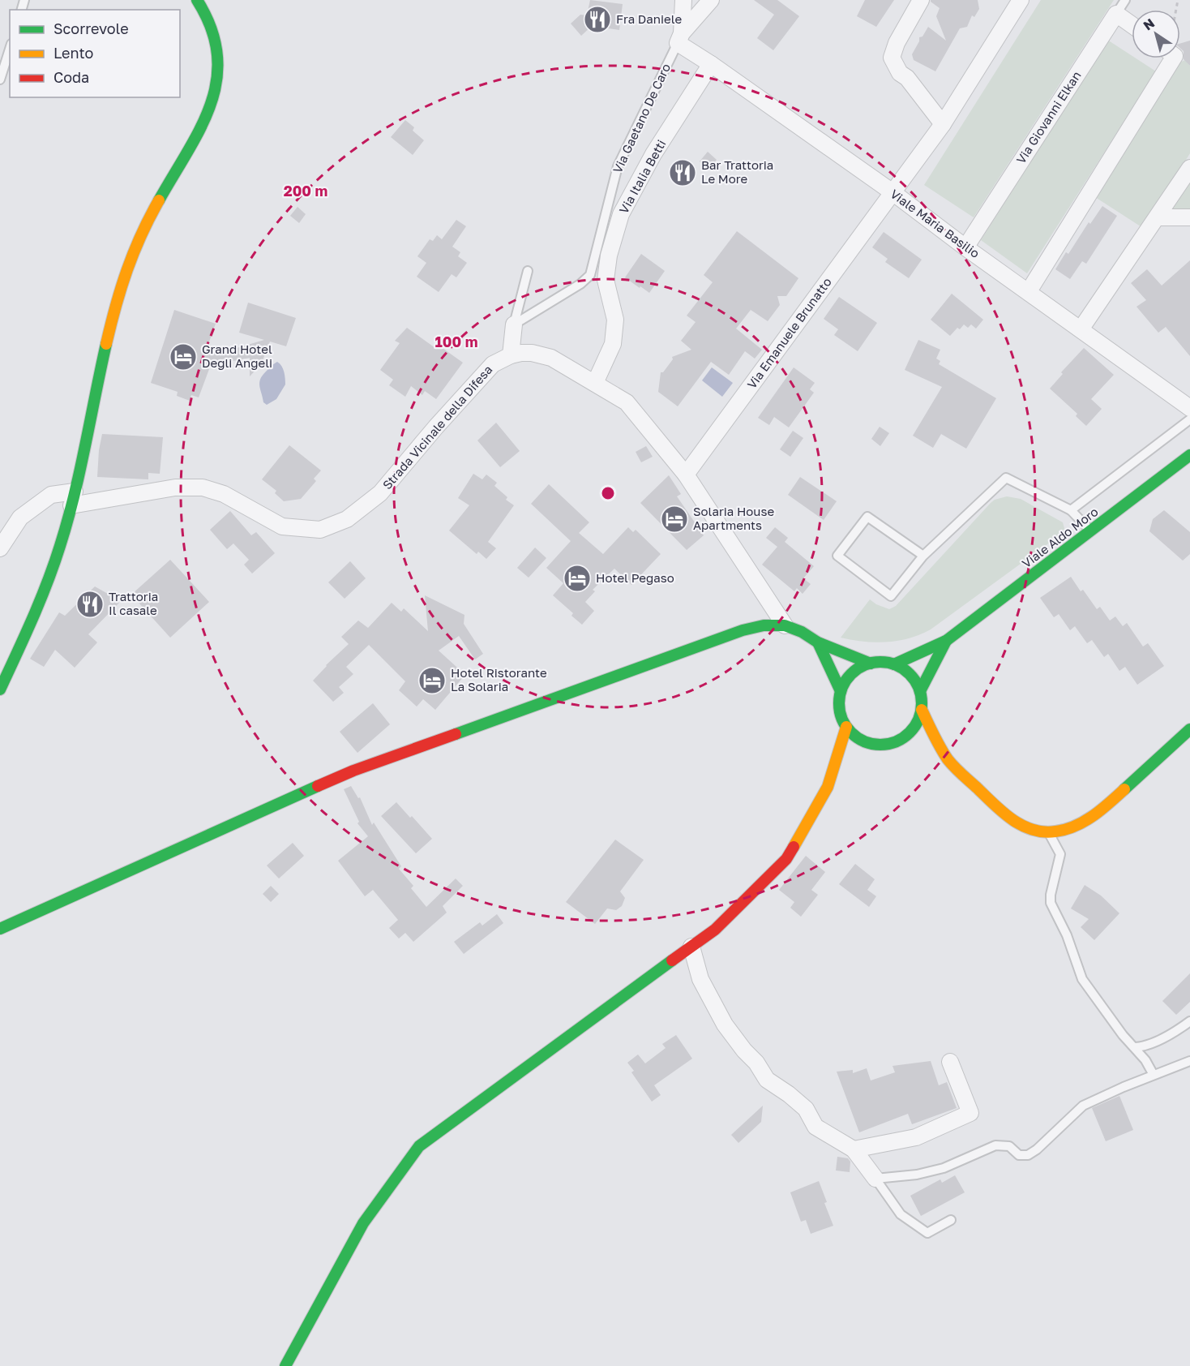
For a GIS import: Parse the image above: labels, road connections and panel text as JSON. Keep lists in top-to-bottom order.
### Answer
{
  "streets": {
    "main road": ["Viale Aldo Moro"],
    "street": [
      "Via Giovanni Elkan",
      "Via Italia Betti",
      "Viale Maria Basilio",
      "Via Emanuele Brunatto",
      "Strada Vicinale della Difesa"
    ],
    "lane": ["Via Gaetano De Caro"]
  },
  "crossings": [
    ["Via Giovanni Elkan", "Viale Maria Basilio"],
    ["Via Gaetano De Caro", "Viale Maria Basilio"],
    ["Via Italia Betti", "Viale Maria Basilio"],
    ["Via Italia Betti", "Strada Vicinale della Difesa"],
    ["Viale Maria Basilio", "Via Emanuele Brunatto"],
    ["Via Emanuele Brunatto", "Strada Vicinale della Difesa"]
  ],
  "places": {
    "restaurant": ["Fra Daniele", "Bar Trattoria Le More", "Trattoria Il casale"],
    "hotel": [
      "Grand Hotel Degli Angeli",
      "Solaria House Apartments",
      "Hotel Pegaso",
      "Hotel Ristorante La Solaria"
    ]
  },
  "legend": ["Scorrevole", "Lento", "Coda"],
  "north": "top left",
  "rings": ["200 m", "100 m"]
}
